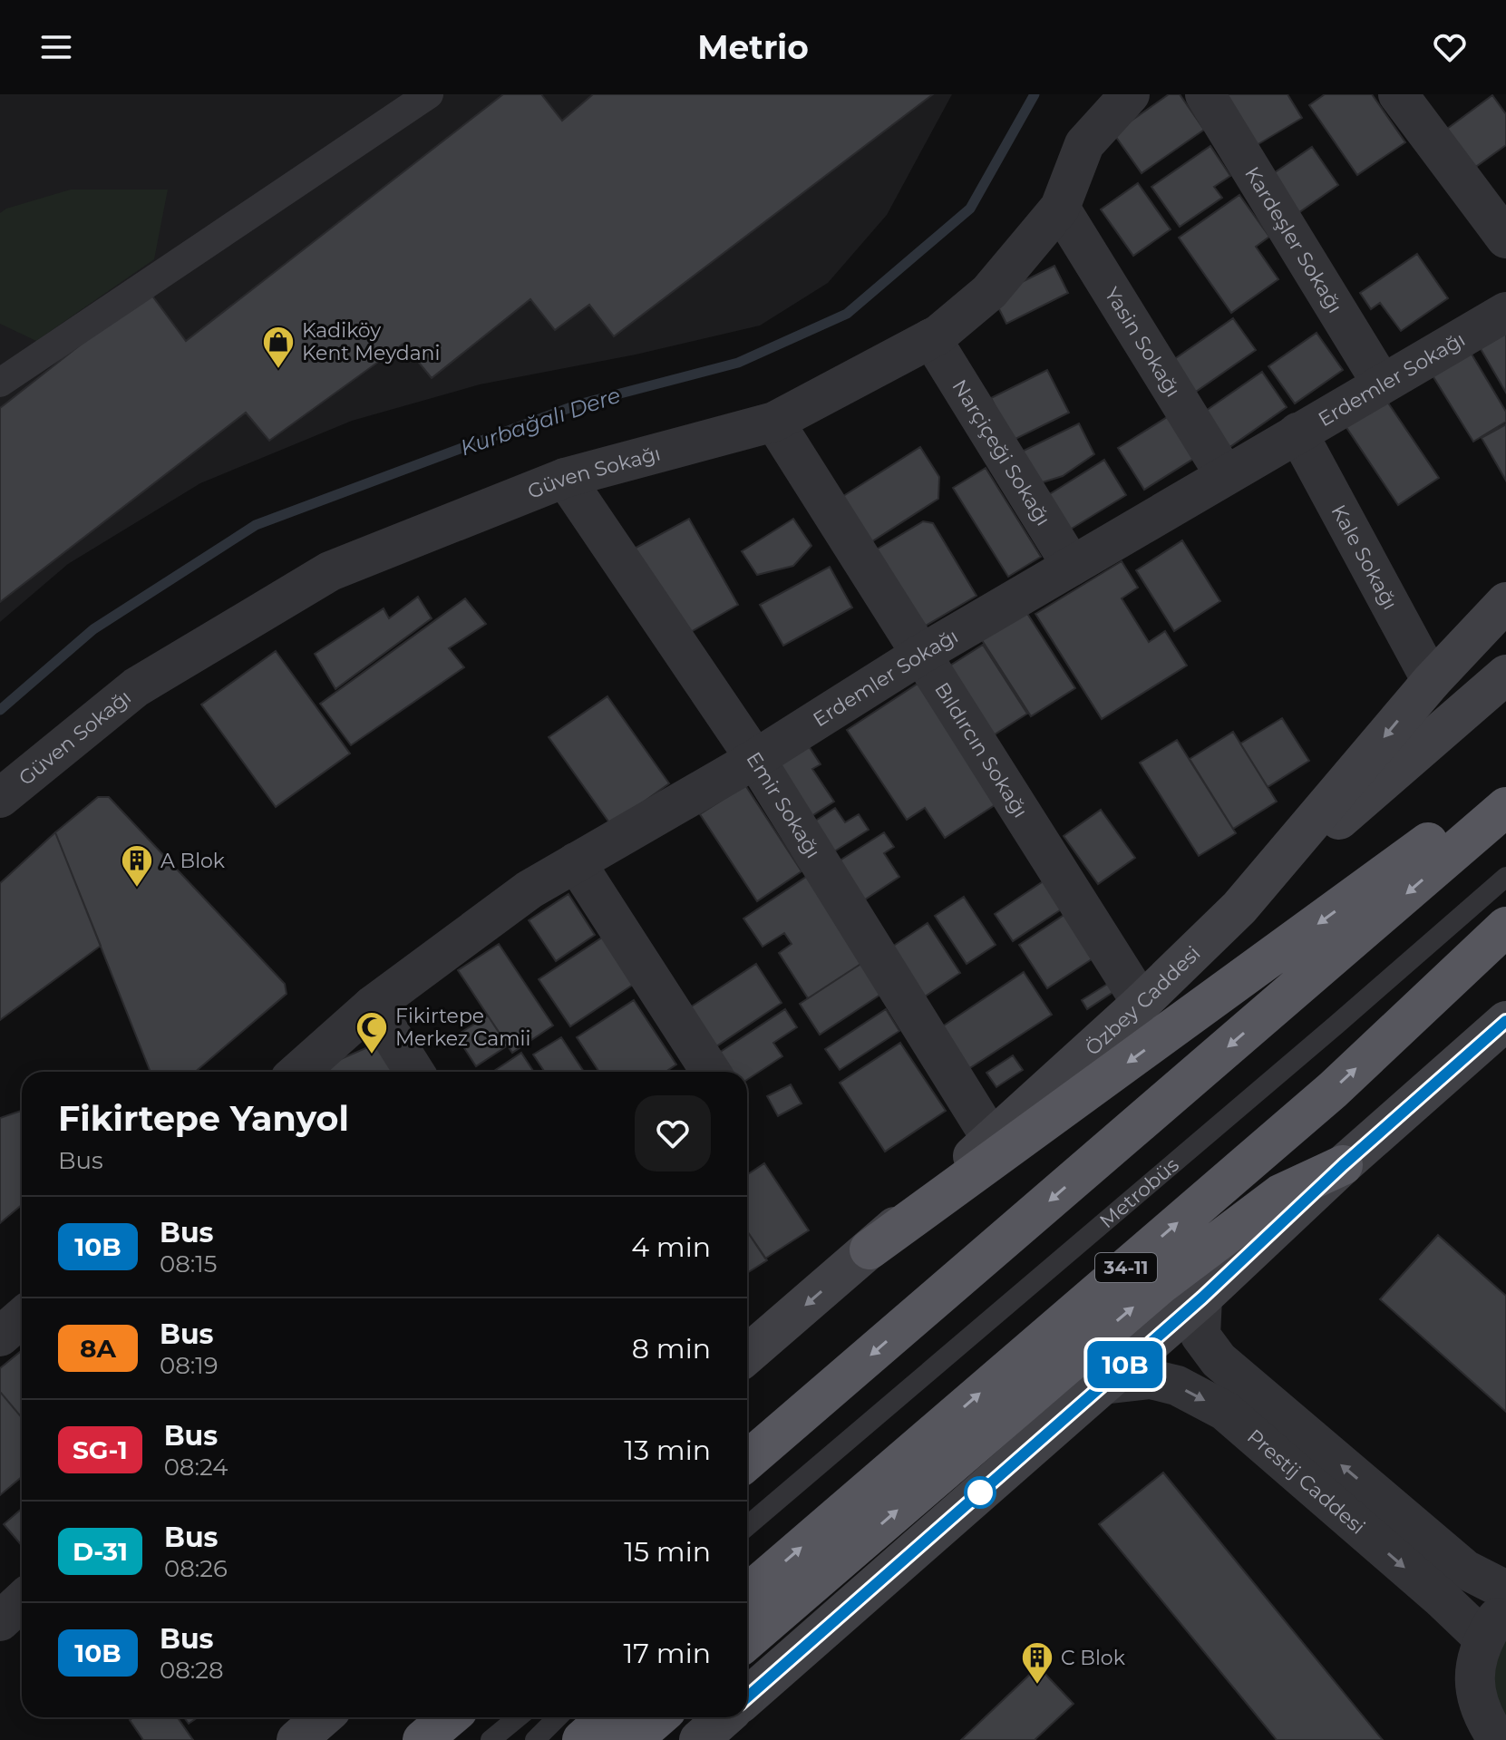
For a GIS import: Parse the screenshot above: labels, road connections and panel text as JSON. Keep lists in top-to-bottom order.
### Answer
{
  "streets": {
    "highway": ["34-11"],
    "main road": ["Özbey Caddesi"],
    "street": [
      "Kardeşler Sokağı",
      "Yasin Sokağı",
      "Erdemler Sokağı",
      "Narçiçeği Sokağı",
      "Güven Sokağı",
      "Kale Sokağı",
      "Bıldırcın Sokağı",
      "Emir Sokağı",
      "Prestij Caddesi"
    ],
    "lane": ["Metrobüs"]
  },
  "crossings": [
    ["Kardeşler Sokağı", "Erdemler Sokağı"],
    ["Yasin Sokağı", "Erdemler Sokağı"],
    ["Yasin Sokağı", "Güven Sokağı"],
    ["Erdemler Sokağı", "Narçiçeği Sokağı"],
    ["Erdemler Sokağı", "Kale Sokağı"],
    ["Erdemler Sokağı", "Bıldırcın Sokağı"],
    ["Erdemler Sokağı", "Emir Sokağı"],
    ["Narçiçeği Sokağı", "Güven Sokağı"],
    ["Güven Sokağı", "Bıldırcın Sokağı"],
    ["Güven Sokağı", "Emir Sokağı"],
    ["Kale Sokağı", "Özbey Caddesi"],
    ["Bıldırcın Sokağı", "Özbey Caddesi"],
    ["Emir Sokağı", "Özbey Caddesi"]
  ],
  "water": ["Kurbağalı Dere"],
  "places": {
    "shop": ["Kadiköy Kent Meydani"],
    "building": ["A Blok", "C Blok"],
    "mosque": ["Fikirtepe Merkez Camii"]
  },
  "lines": ["bus line 10B"],
  "page": {
    "header": "Metrio",
    "on_map": "10B",
    "heading": ["Fikirtepe Yanyol", "Bus"],
    "list": [
      {
        "mark": "10B",
        "name": "Bus",
        "note": "08:15",
        "value": "4 min"
      },
      {
        "mark": "8A",
        "name": "Bus",
        "note": "08:19",
        "value": "8 min"
      },
      {
        "mark": "SG-1",
        "name": "Bus",
        "note": "08:24",
        "value": "13 min"
      },
      {
        "mark": "D-31",
        "name": "Bus",
        "note": "08:26",
        "value": "15 min"
      },
      {
        "mark": "10B",
        "name": "Bus",
        "note": "08:28",
        "value": "17 min"
      }
    ]
  }
}
